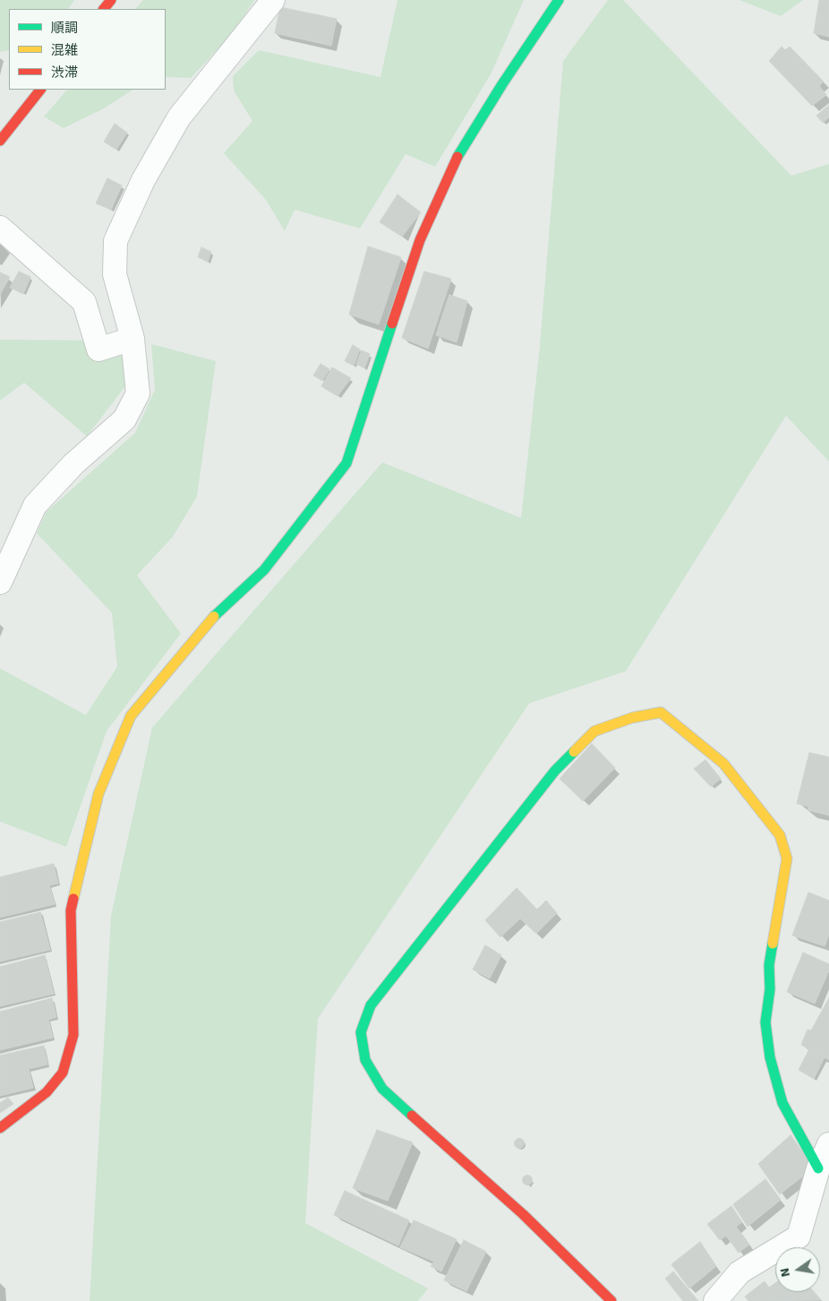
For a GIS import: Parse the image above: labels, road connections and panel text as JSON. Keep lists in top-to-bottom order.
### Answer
{
  "legend": ["順調", "混雑", "渋滞"],
  "north": "left"
}
